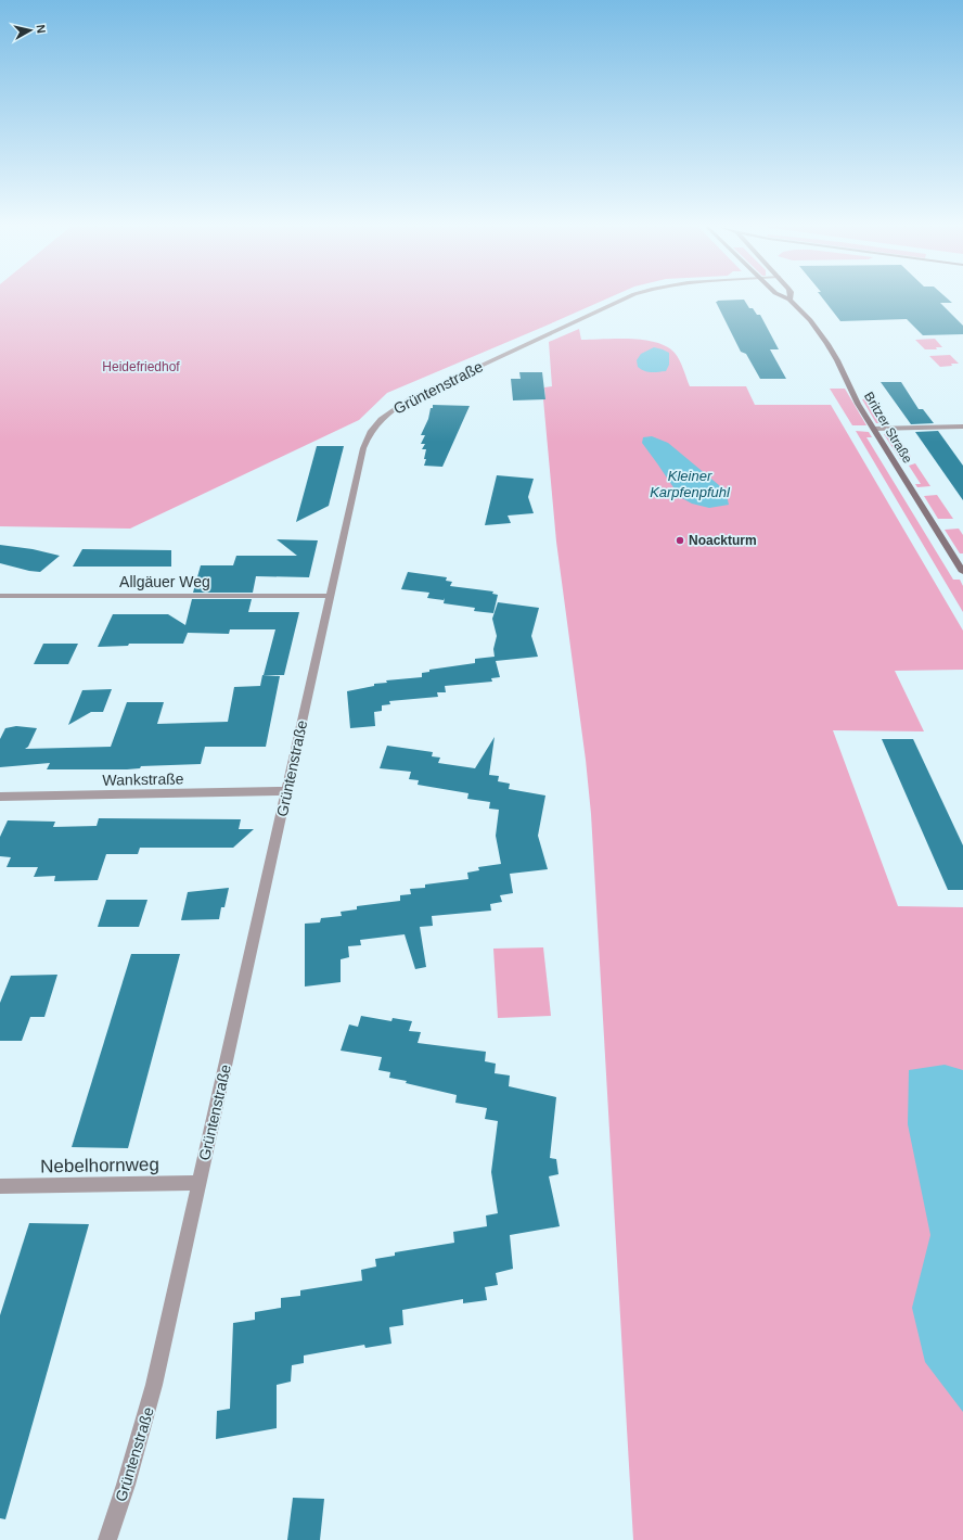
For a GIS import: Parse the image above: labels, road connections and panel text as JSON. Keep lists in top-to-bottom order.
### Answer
{
  "streets": {
    "main road": ["Britzer Straße"],
    "street": [
      "Grüntenstraße",
      "Allgäuer Weg",
      "Wankstraße",
      "Nebelhornweg"
    ]
  },
  "crossings": [
    ["Grüntenstraße", "Allgäuer Weg"],
    ["Grüntenstraße", "Wankstraße"],
    ["Grüntenstraße", "Nebelhornweg"]
  ],
  "water": ["Kleiner Karpfenpfuhl"],
  "parks": ["Heidefriedhof"],
  "places": ["Noackturm"],
  "north": "right"
}
